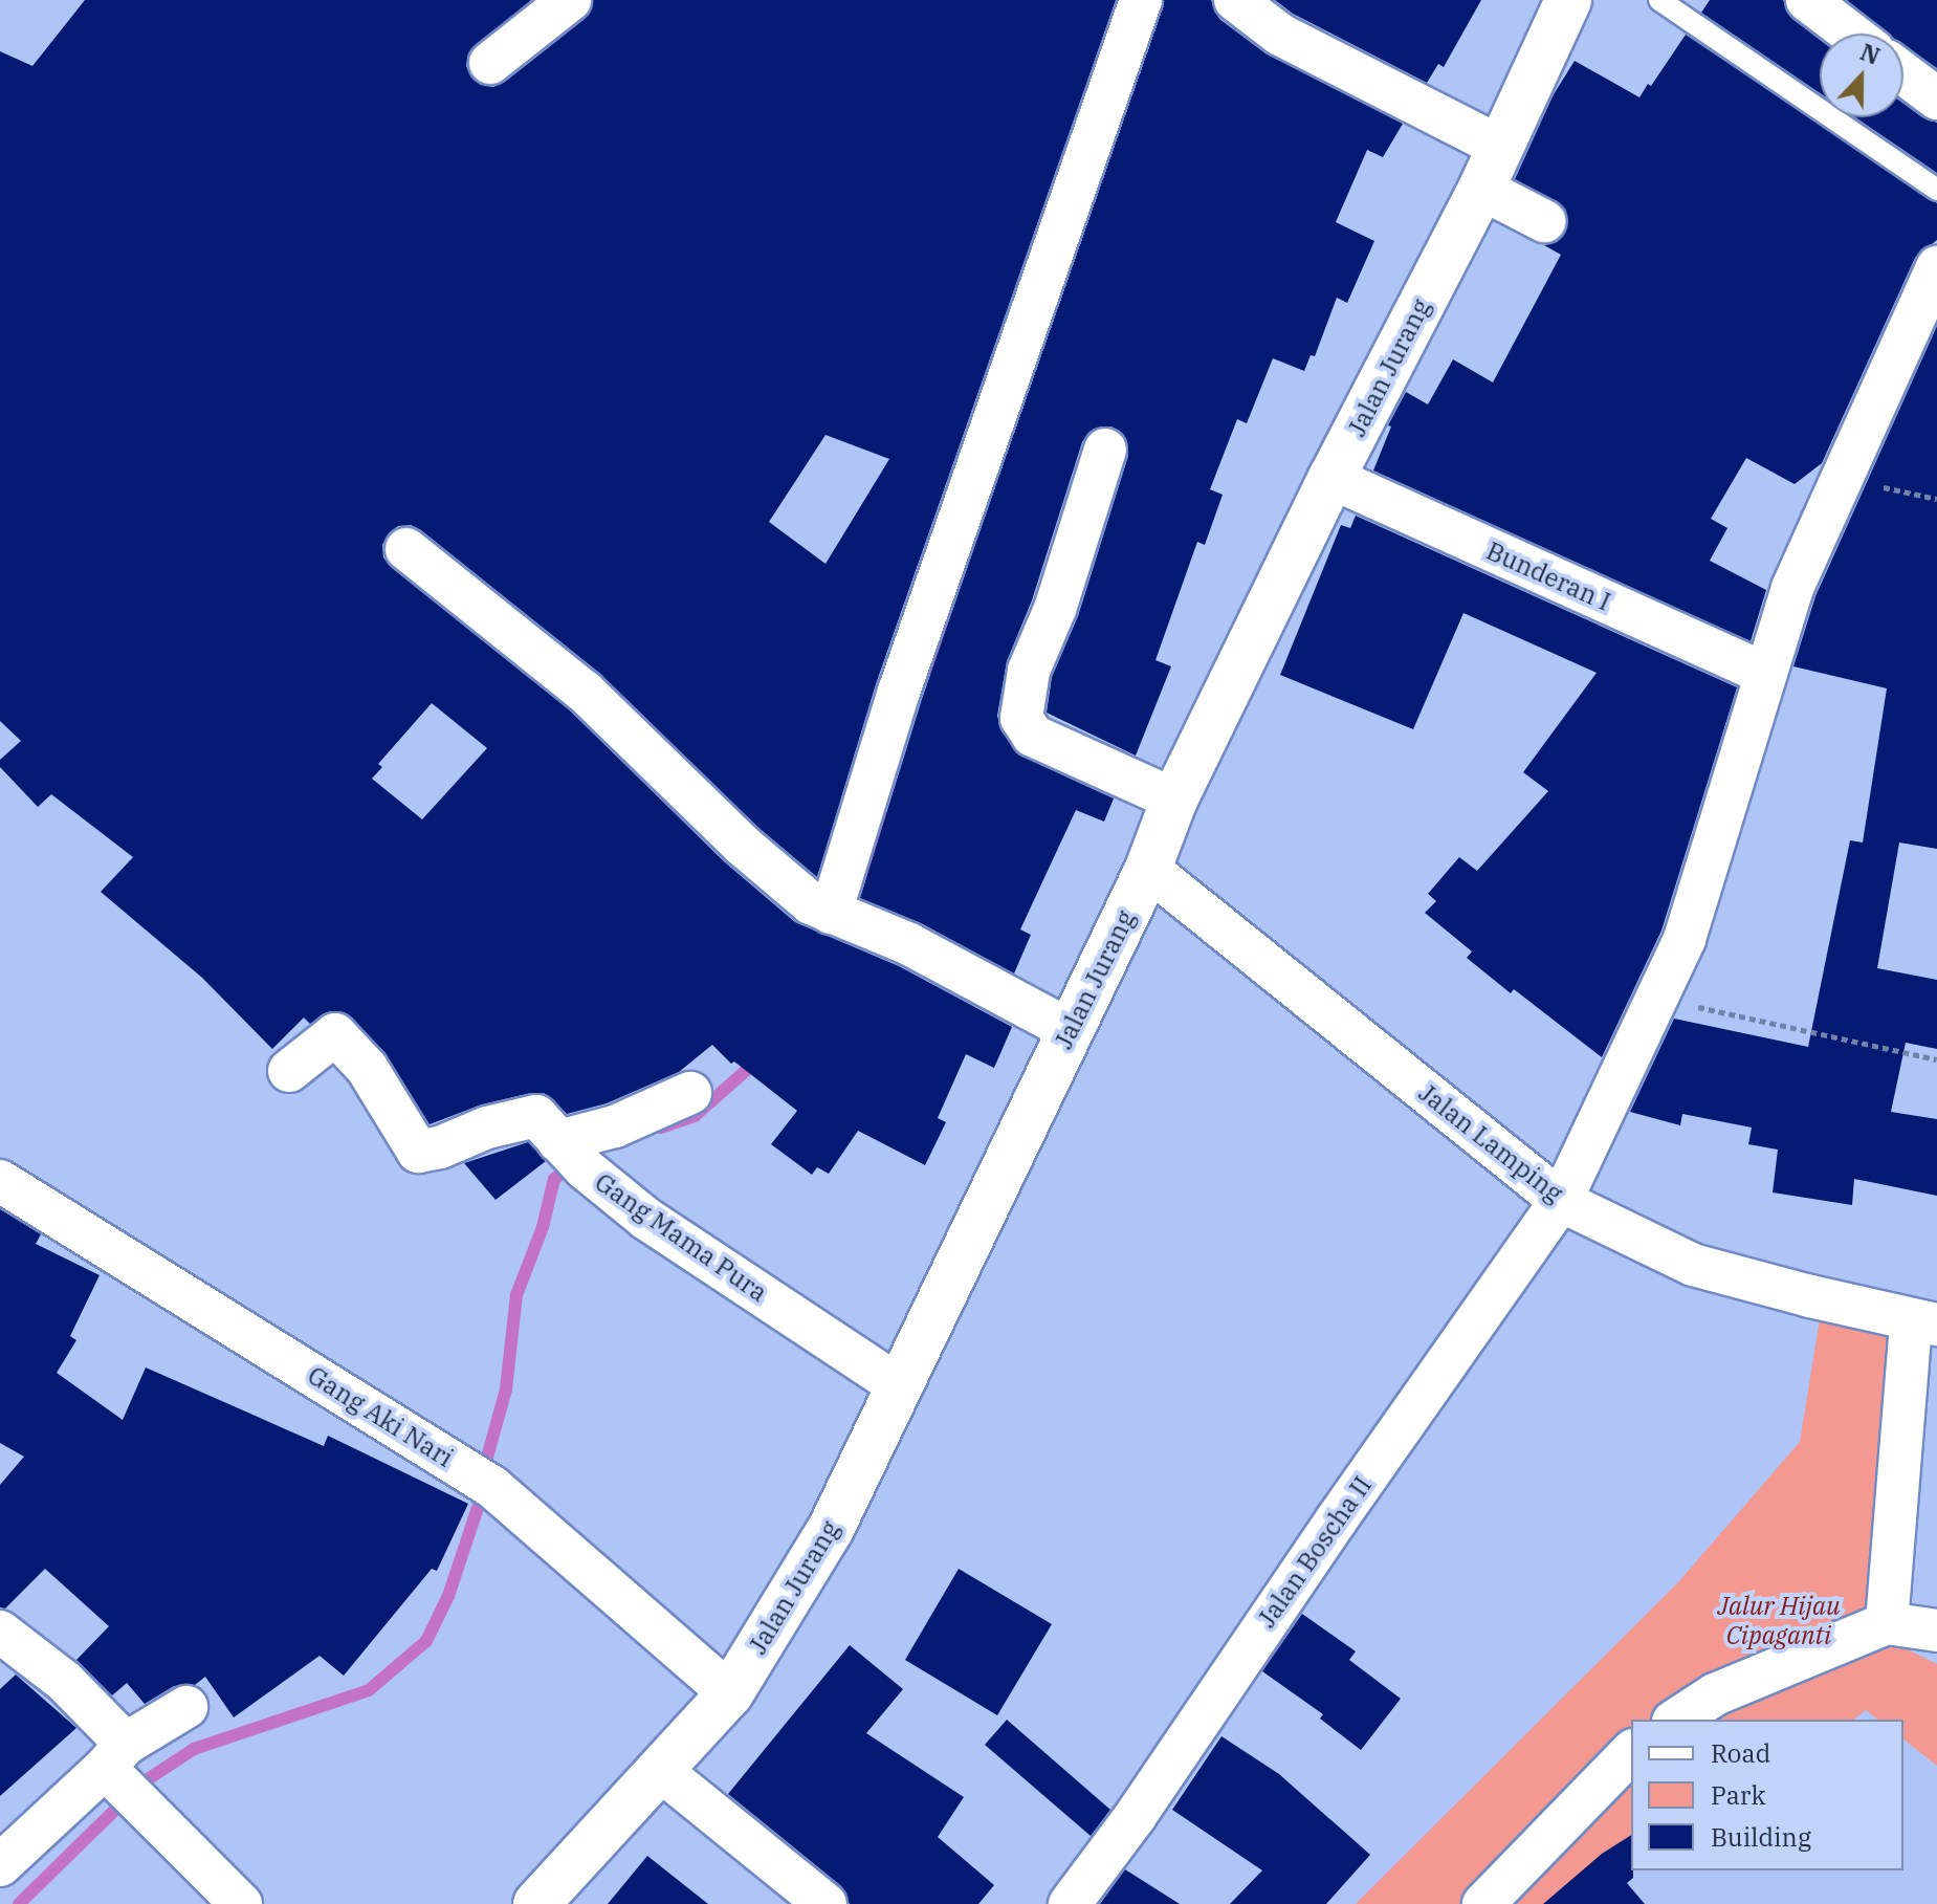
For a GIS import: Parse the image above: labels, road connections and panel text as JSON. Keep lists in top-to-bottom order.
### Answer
{
  "streets": {
    "main road": ["Jalan Jurang"],
    "street": [
      "Bunderan I",
      "Jalan Lamping",
      "Gang Mama Pura",
      "Gang Aki Nari",
      "Jalan Boscha II"
    ]
  },
  "crossings": [
    ["Jalan Jurang", "Bunderan I"],
    ["Jalan Jurang", "Jalan Lamping"],
    ["Jalan Jurang", "Gang Mama Pura"],
    ["Jalan Jurang", "Gang Aki Nari"],
    ["Bunderan I", "Jalan Boscha II"],
    ["Jalan Lamping", "Jalan Boscha II"]
  ],
  "parks": ["Jalur Hijau Cipaganti"],
  "legend": ["Road", "Park", "Building"],
  "north": "top"
}
